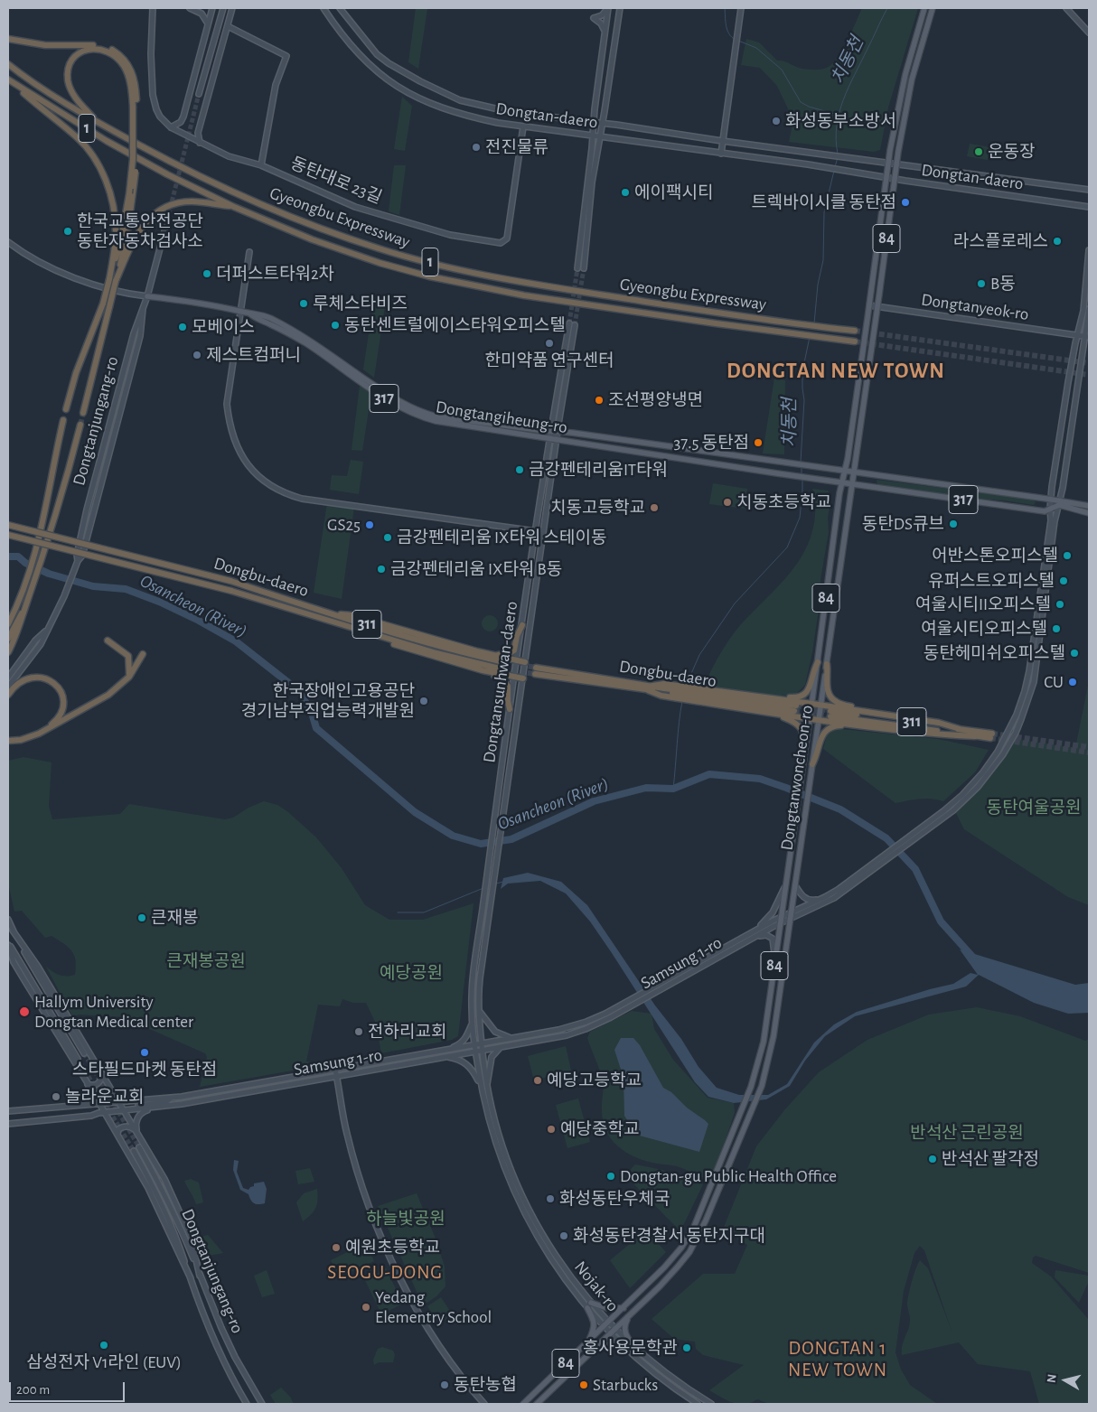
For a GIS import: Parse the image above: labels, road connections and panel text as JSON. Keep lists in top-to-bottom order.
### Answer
{
  "streets": {
    "highway": [
      "1",
      "Gyeongbu Expressway",
      "Dongbu-daero",
      "311"
    ],
    "main road": [
      "84",
      "317",
      "Dongtangiheung-ro",
      "Dongtanwoncheon-ro"
    ],
    "street": [
      "Dongtan-daero",
      "동탄대로 23길",
      "Dongtanyeok-ro",
      "Dongtanjungang-ro",
      "Dongtansunhwan-daero",
      "Samsung 1-ro",
      "Nojak-ro"
    ]
  },
  "crossings": [
    ["Dongtan-daero", "동탄대로 23길"],
    ["Dongtan-daero", "84"],
    ["84", "Dongtanyeok-ro"],
    ["84", "317"],
    ["84", "Dongtangiheung-ro"],
    ["84", "Dongtanwoncheon-ro"],
    ["84", "Nojak-ro"],
    ["317", "Dongtangiheung-ro"],
    ["317", "Dongtanwoncheon-ro"],
    ["Dongtangiheung-ro", "Dongtanjungang-ro"],
    ["Dongtangiheung-ro", "Dongtansunhwan-daero"],
    ["Dongtangiheung-ro", "Dongtanwoncheon-ro"],
    ["Dongtansunhwan-daero", "Samsung 1-ro"],
    ["Dongtansunhwan-daero", "Nojak-ro"],
    ["Dongtanwoncheon-ro", "Samsung 1-ro"],
    ["Samsung 1-ro", "Nojak-ro"]
  ],
  "districts": ["DONGTAN NEW TOWN", "SEOGU-DONG", "DONGTAN 1 NEW TOWN"],
  "water": ["치동천", "Osancheon (River)"],
  "parks": [
    "동탄여울공원",
    "큰재봉공원",
    "예당공원",
    "반석산 근린공원",
    "하늘빛공원"
  ],
  "places": [
    "화성동부소방서",
    "전진물류",
    "운동장",
    "에이팩시티",
    "트렉바이시클 동탄점",
    "한국교통안전공단 동탄자동차검사소",
    "라스플로레스",
    "더퍼스트타워2차",
    "B동",
    "루체스타비즈",
    "동탄센트럴에이스타워오피스텔",
    "모베이스",
    "한미약품 연구센터",
    "제스트컴퍼니",
    "조선평양냉면",
    "37.5 동탄점",
    "금강펜테리움IT타워",
    "치동초등학교",
    "치동고등학교",
    "동탄DS큐브",
    "GS25",
    "금강펜테리움 IX타워 스테이동",
    "어반스톤오피스텔",
    "금강펜테리움 IX타워 B동",
    "유퍼스트오피스텔",
    "여울시티II오피스텔",
    "여울시티오피스텔",
    "동탄헤미쉬오피스텔",
    "CU",
    "한국장애인고용공단 경기남부직업능력개발원",
    "큰재봉",
    "Hallym University Dongtan Medical center",
    "전하리교회",
    "스타필드마켓 동탄점",
    "예당고등학교",
    "놀라운교회",
    "예당중학교",
    "반석산 팔각정",
    "Dongtan-gu Public Health Office",
    "화성동탄우체국",
    "화성동탄경찰서 동탄지구대",
    "예원초등학교",
    "Yedang Elementry School",
    "삼성전자 V1라인 (EUV)",
    "홍사용문학관",
    "동탄농협",
    "Starbucks"
  ],
  "scale_bar": "200 m",
  "north": "left"
}
